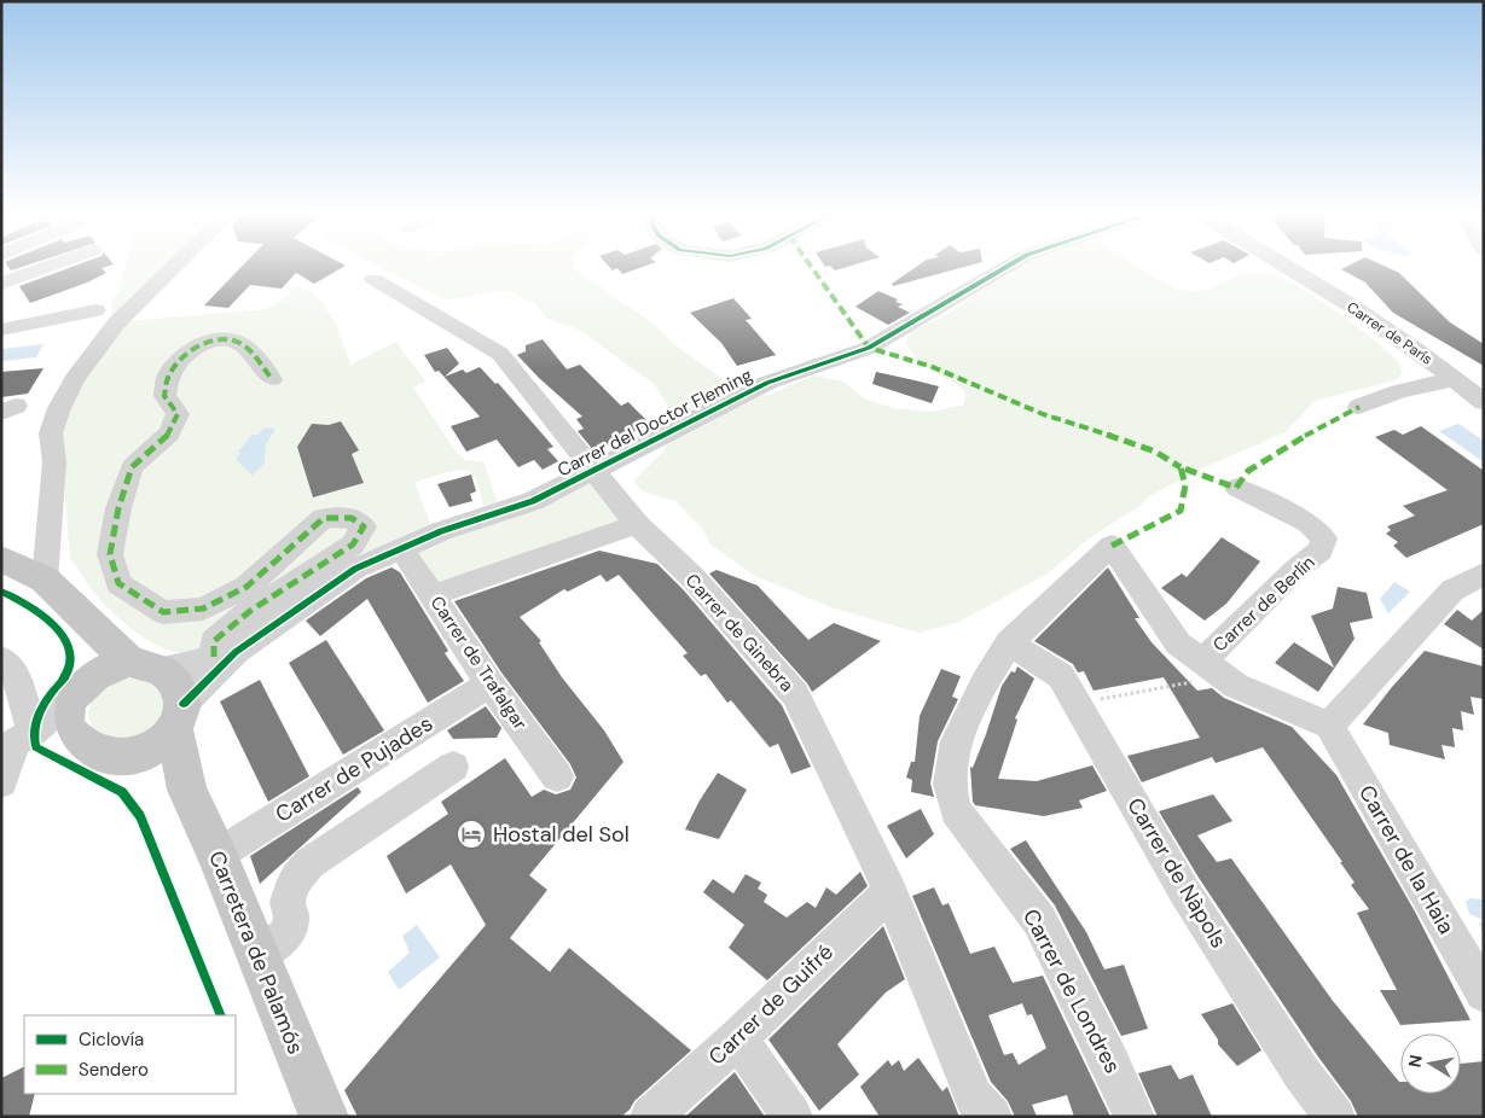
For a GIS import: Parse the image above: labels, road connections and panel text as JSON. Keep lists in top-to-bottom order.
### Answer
{
  "streets": {
    "main road": ["Carretera de Palamós"],
    "street": [
      "Carrer de París",
      "Carrer del Doctor Fleming",
      "Carrer de Berlín",
      "Carrer de Ginebra",
      "Carrer de Trafalgar",
      "Carrer de Pujades",
      "Carrer de la Haia",
      "Carrer de Nàpols",
      "Carrer de Londres",
      "Carrer de Guifré"
    ]
  },
  "crossings": [
    ["Carrer del Doctor Fleming", "Carrer de Ginebra"],
    ["Carrer del Doctor Fleming", "Carrer de Trafalgar"],
    ["Carrer del Doctor Fleming", "Carretera de Palamós"],
    ["Carrer de Berlín", "Carrer de Londres"],
    ["Carrer de Ginebra", "Carrer de Guifré"],
    ["Carrer de Trafalgar", "Carrer de Pujades"],
    ["Carrer de Pujades", "Carretera de Palamós"],
    ["Carrer de Nàpols", "Carrer de Londres"]
  ],
  "places": {
    "hotel": ["Hostal del Sol"]
  },
  "legend": ["Ciclovía", "Sendero"],
  "north": "left"
}
